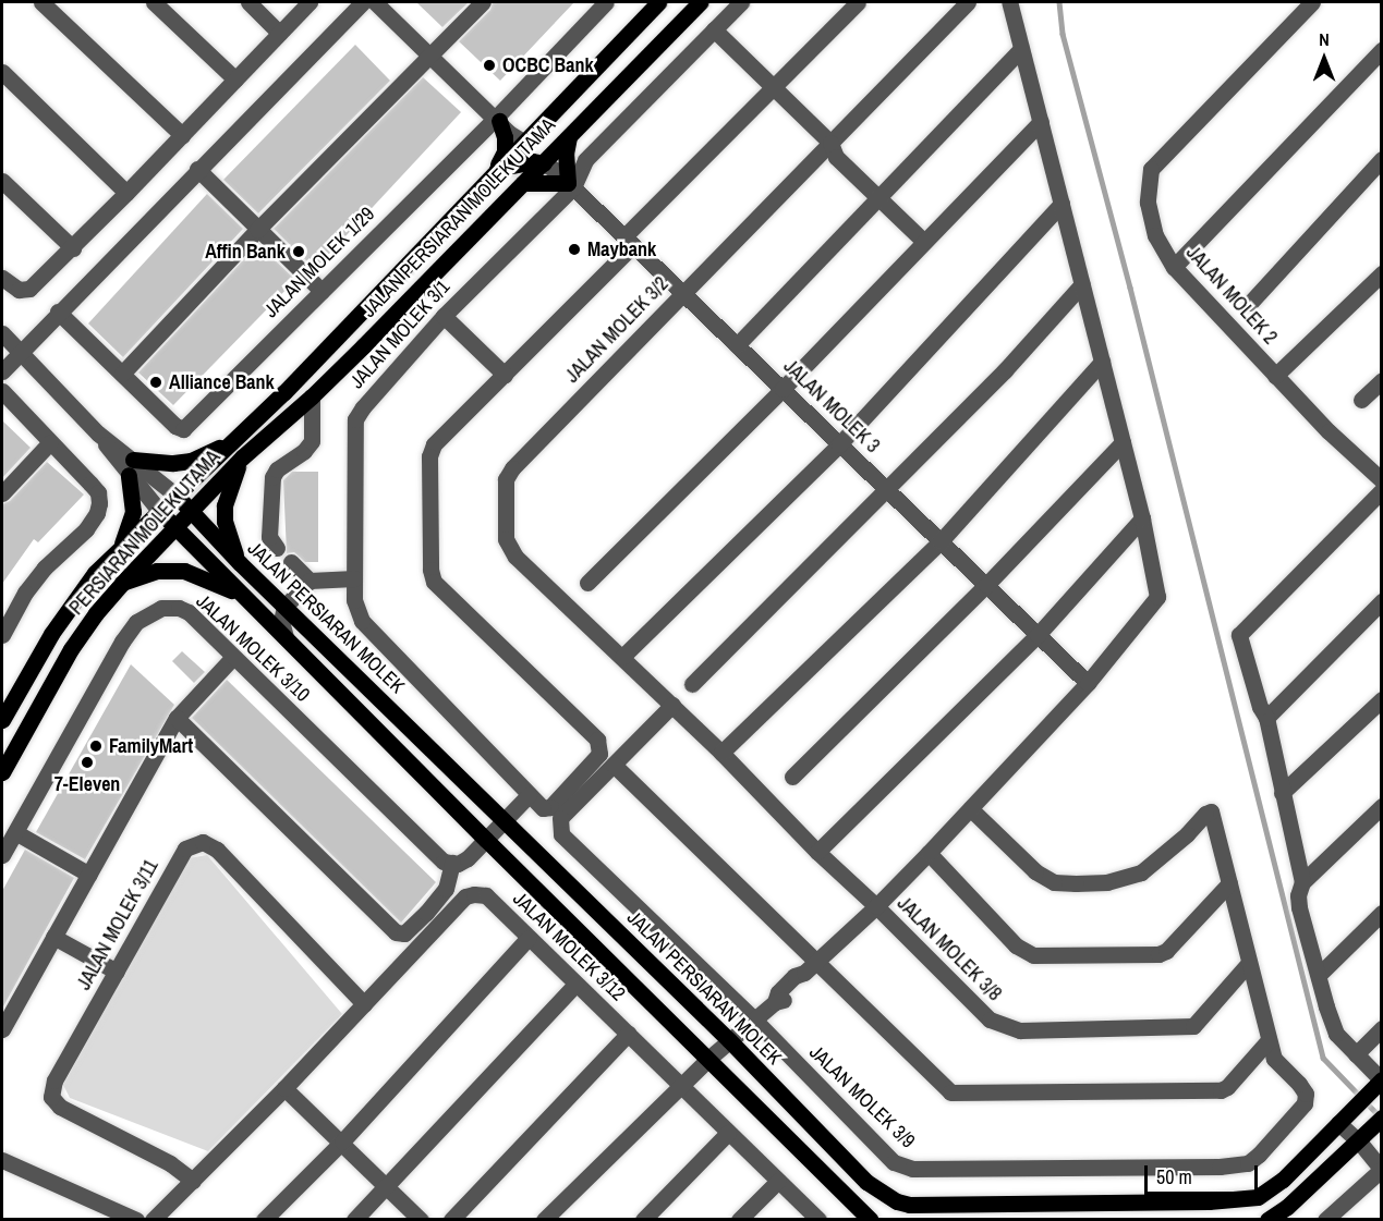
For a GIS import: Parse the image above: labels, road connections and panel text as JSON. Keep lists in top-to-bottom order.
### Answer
{
  "streets": {
    "main road": ["JALAN PERSIARAN MOLEK UTAMA", "PERSIARAN MOLEK UTAMA", "JALAN PERSIARAN MOLEK"],
    "street": [
      "JALAN MOLEK 1/29",
      "JALAN MOLEK 2",
      "JALAN MOLEK 3/2",
      "JALAN MOLEK 3/1",
      "JALAN MOLEK 3",
      "JALAN MOLEK 3/10",
      "JALAN MOLEK 3/11",
      "JALAN MOLEK 3/12",
      "JALAN MOLEK 3/8",
      "JALAN MOLEK 3/9"
    ]
  },
  "crossings": [
    ["JALAN PERSIARAN MOLEK UTAMA", "JALAN MOLEK 3"],
    ["JALAN PERSIARAN MOLEK UTAMA", "PERSIARAN MOLEK UTAMA"],
    ["JALAN MOLEK 3/2", "JALAN MOLEK 3"],
    ["JALAN MOLEK 3/2", "JALAN MOLEK 3/8"],
    ["JALAN MOLEK 3/1", "JALAN MOLEK 3"],
    ["PERSIARAN MOLEK UTAMA", "JALAN PERSIARAN MOLEK"],
    ["JALAN MOLEK 3/11", "JALAN MOLEK 3/12"]
  ],
  "places": [
    "OCBC Bank",
    "Maybank",
    "Affin Bank",
    "Alliance Bank",
    "FamilyMart",
    "7-Eleven"
  ],
  "scale_bar": "50 m",
  "north": "top"
}
